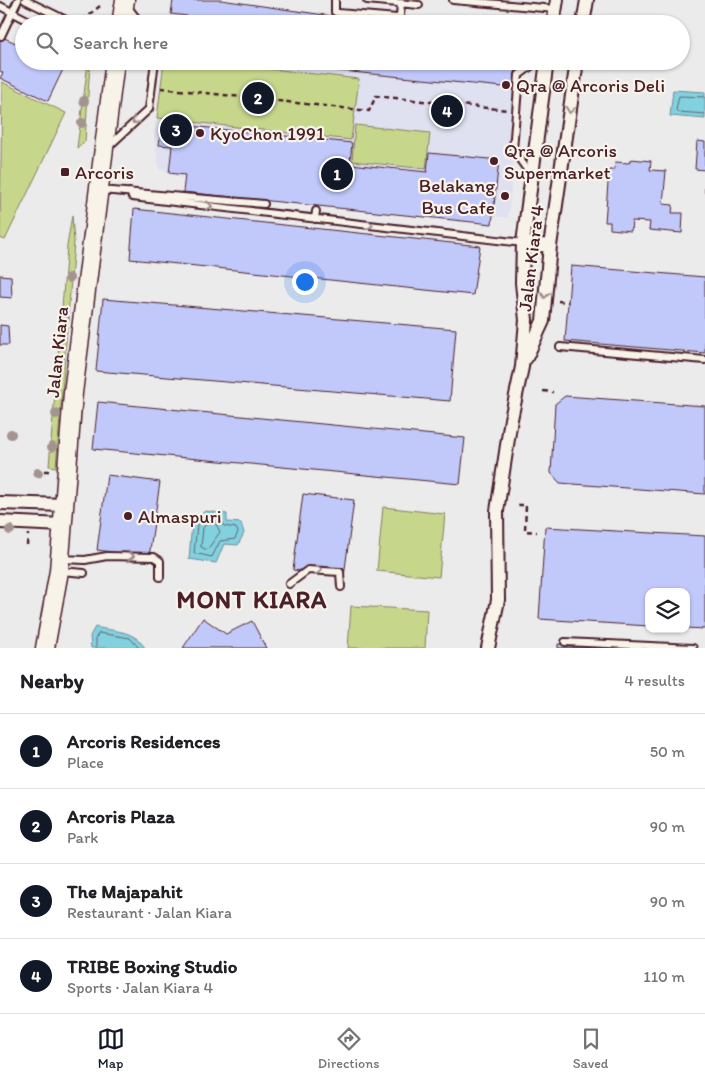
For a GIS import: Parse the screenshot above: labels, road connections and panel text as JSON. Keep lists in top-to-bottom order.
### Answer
{
  "streets": {
    "main road": ["Jalan Kiara"],
    "street": ["Jalan Kiara 4"]
  },
  "districts": ["MONT KIARA"],
  "places": {
    "other": [
      "Qra @ Arcoris Deli",
      "KyoChon 1991",
      "Qra @ Arcoris Supermarket",
      "Belakang Bus Cafe",
      "Almaspuri"
    ],
    "transit": ["Arcoris"]
  },
  "page": {
    "search": "Search here",
    "pins": [
      "2",
      "4",
      "3",
      "1"
    ],
    "heading": ["Nearby", "4 results"],
    "list": [
      {
        "mark": "1",
        "name": "Arcoris Residences",
        "note": "Place",
        "value": "50 m"
      },
      {
        "mark": "2",
        "name": "Arcoris Plaza",
        "note": "Park",
        "value": "90 m"
      },
      {
        "mark": "3",
        "name": "The Majapahit",
        "note": "Restaurant · Jalan Kiara",
        "value": "90 m"
      },
      {
        "mark": "4",
        "name": "TRIBE Boxing Studio",
        "note": "Sports · Jalan Kiara 4",
        "value": "110 m"
      }
    ],
    "nav": ["Map", "Directions", "Saved"]
  }
}
